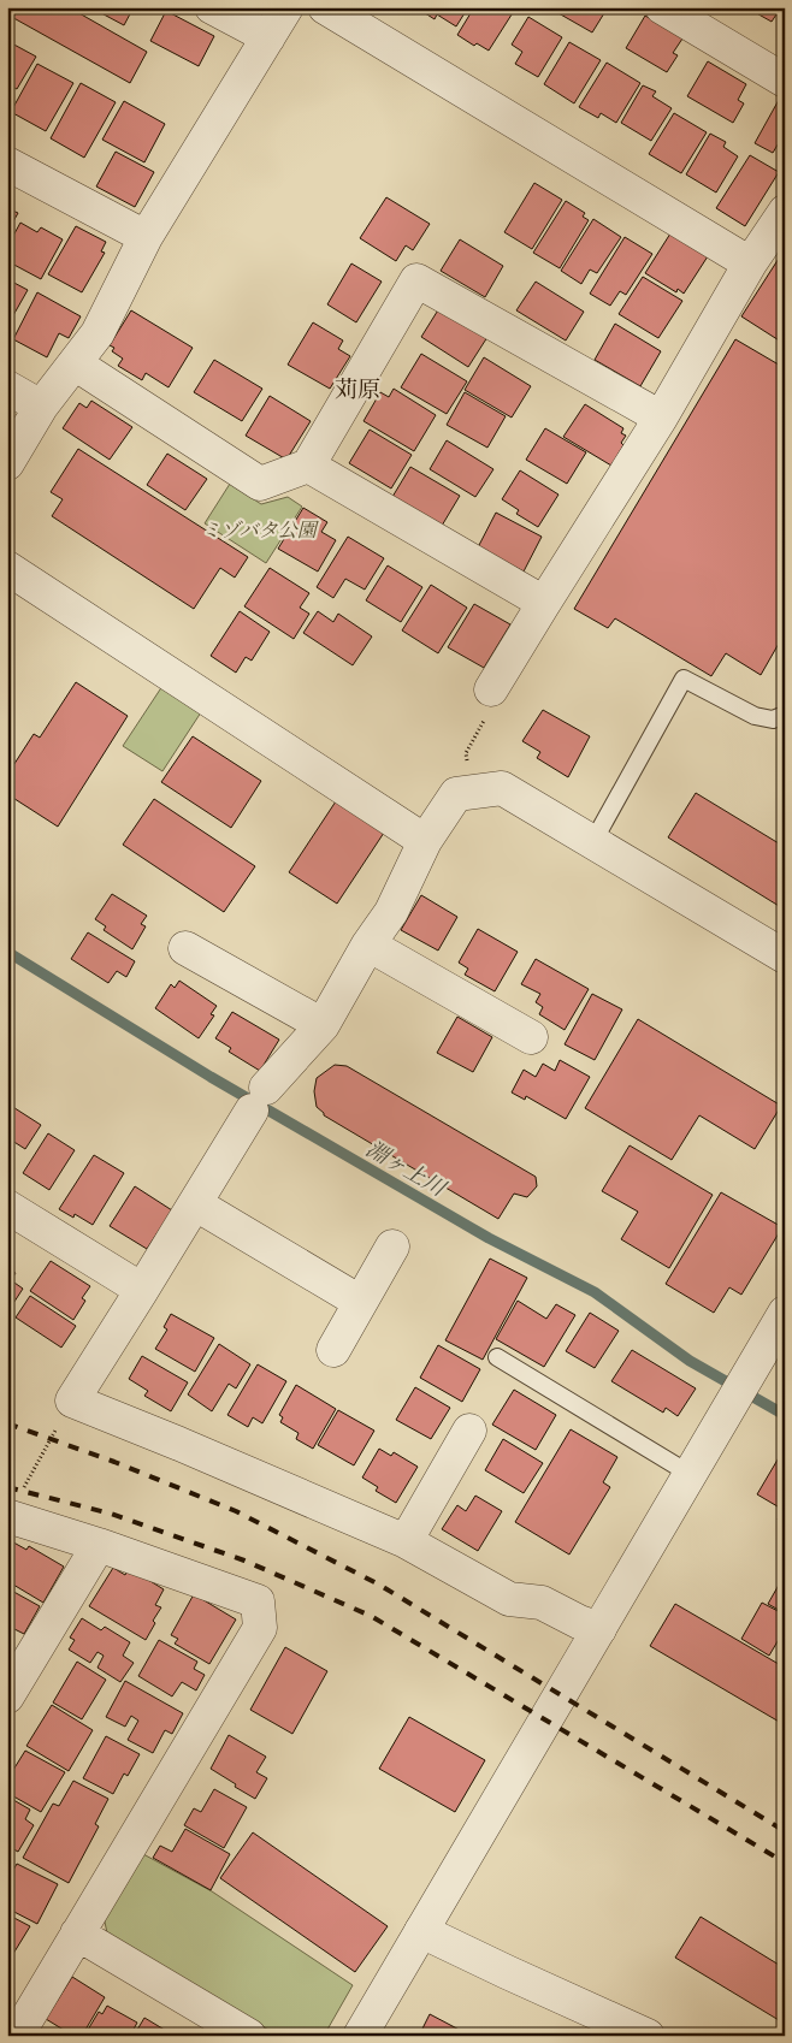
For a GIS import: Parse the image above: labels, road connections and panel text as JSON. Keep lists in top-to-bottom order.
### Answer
{
  "districts": ["苅原"],
  "water": ["淵ヶ上川"],
  "parks": ["ミゾバタ公園"]
}
